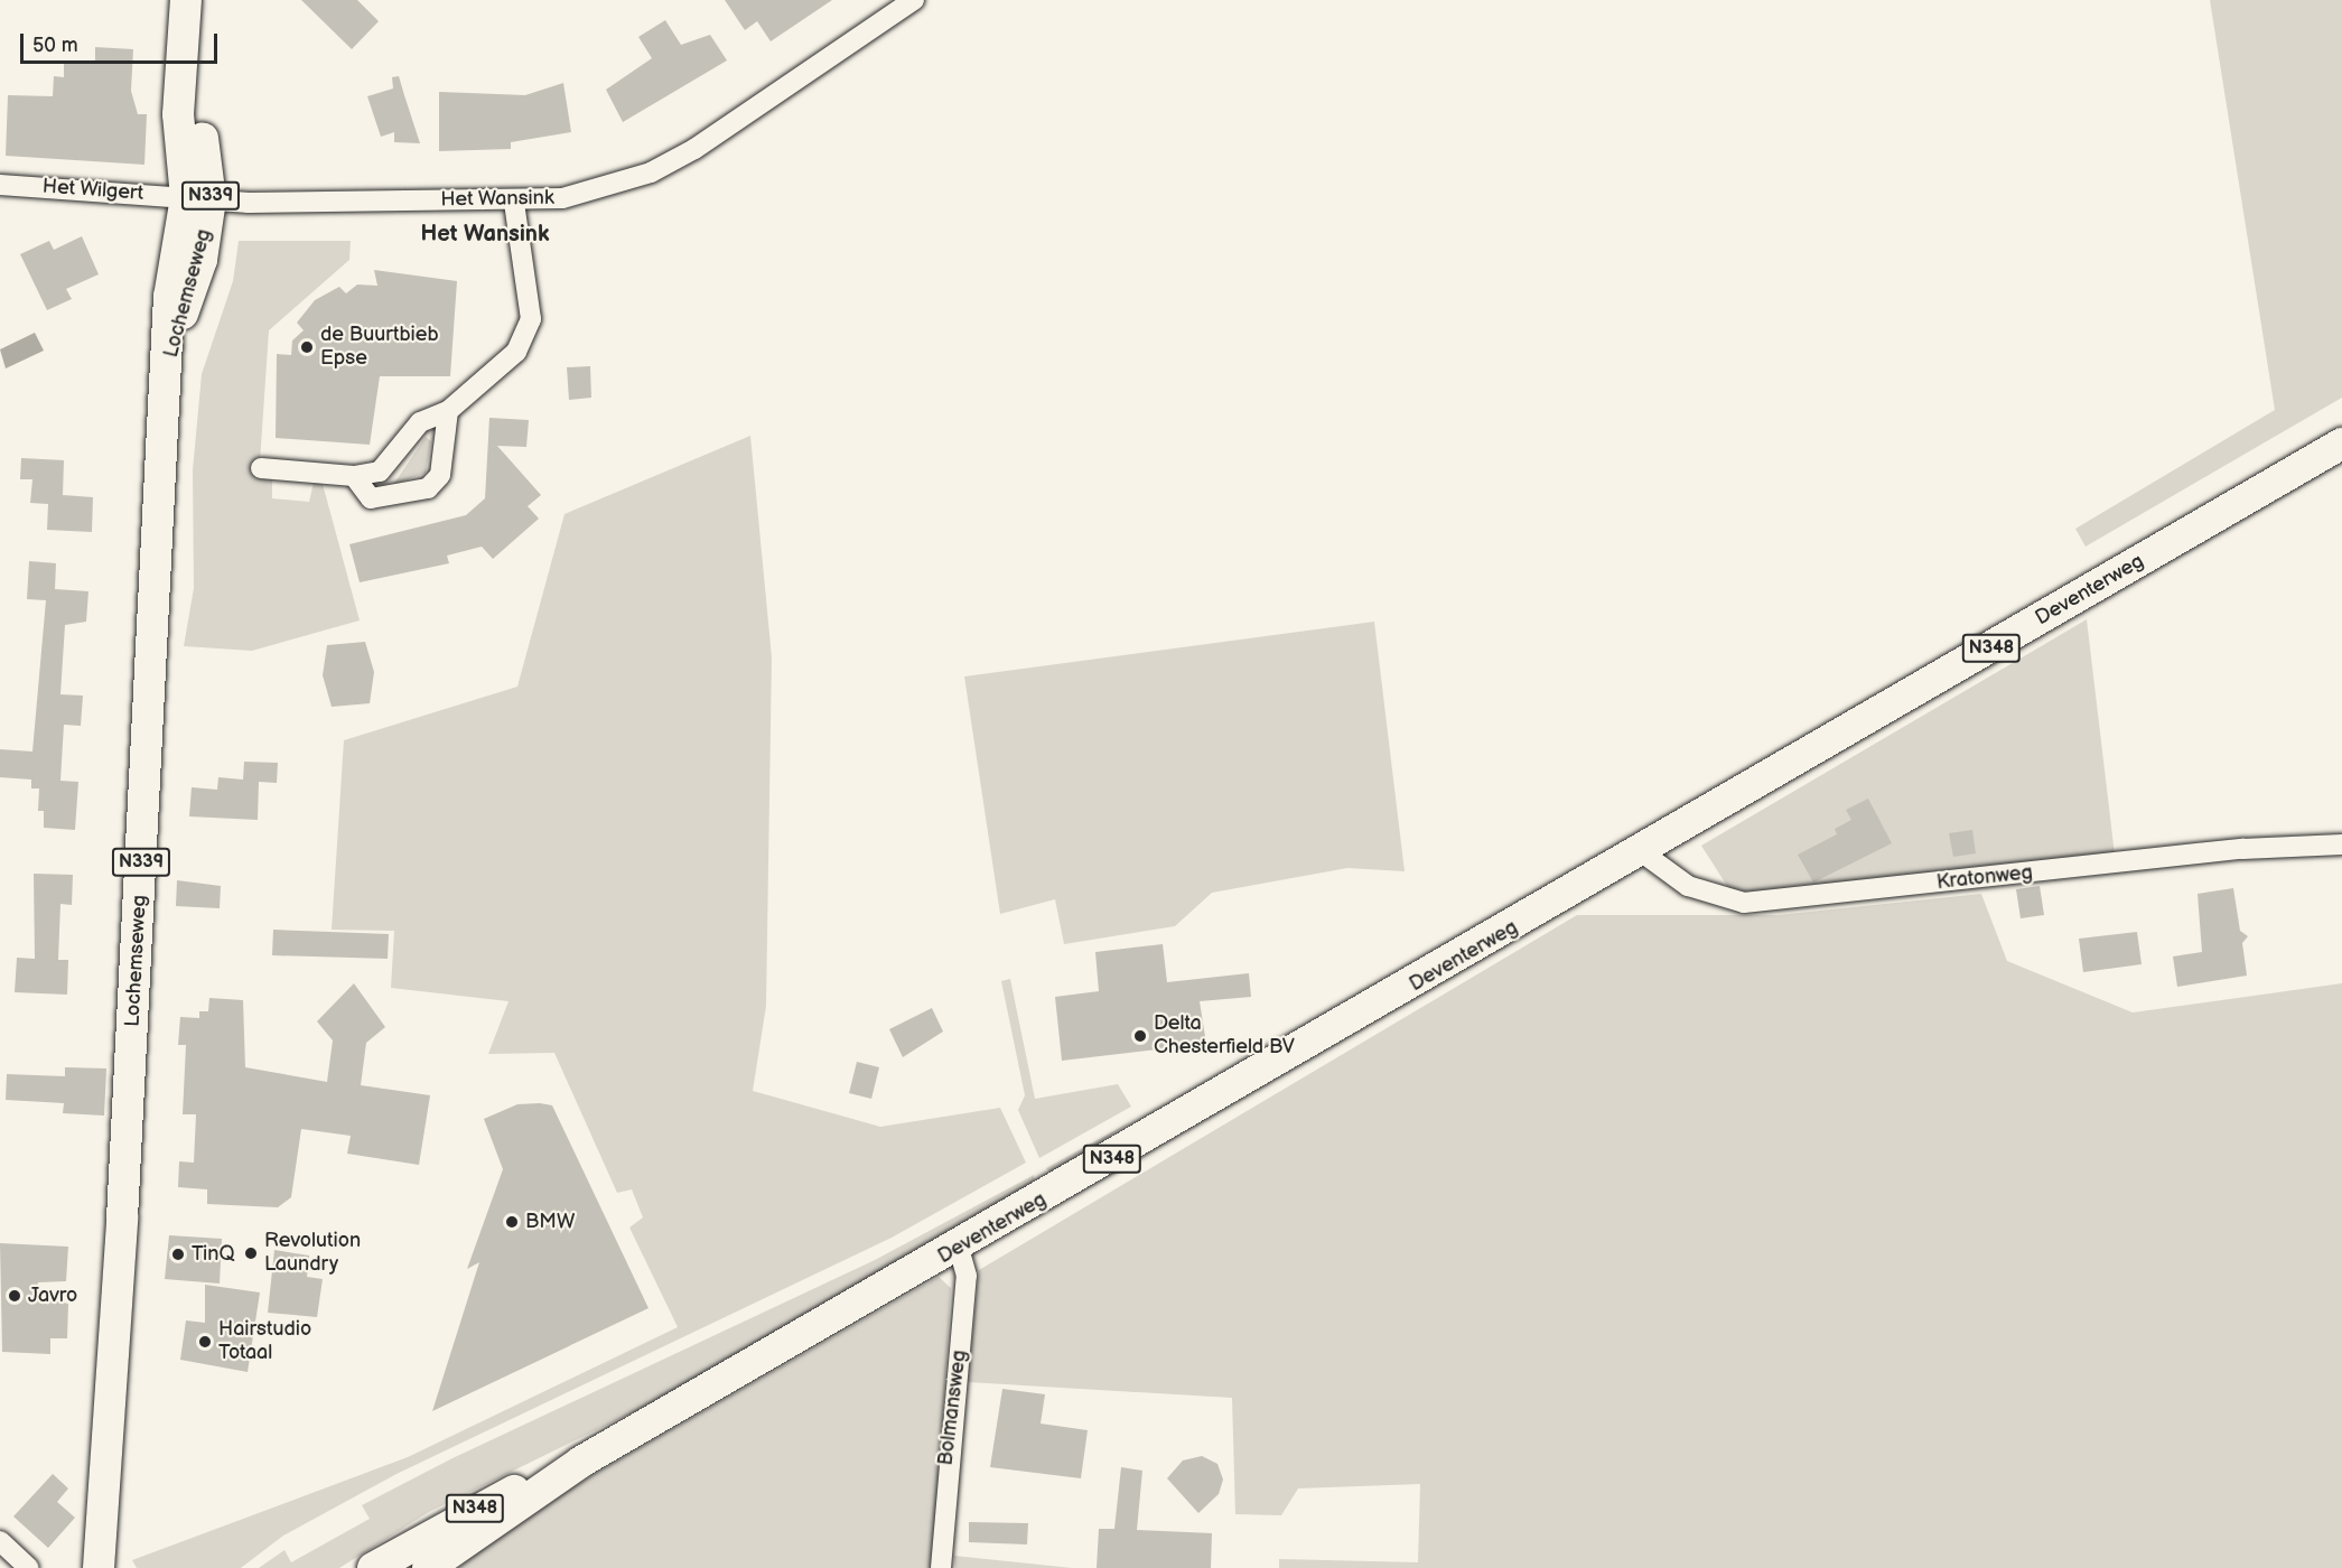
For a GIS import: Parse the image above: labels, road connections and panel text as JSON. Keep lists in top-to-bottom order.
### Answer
{
  "streets": {
    "main road": [
      "N339",
      "Lochemseweg",
      "Deventerweg",
      "N348"
    ],
    "street": [
      "Het Wilgert",
      "Het Wansink",
      "Kratonweg",
      "Bolmansweg"
    ]
  },
  "crossings": [
    ["Het Wilgert", "Het Wansink"],
    ["Het Wilgert", "Lochemseweg"],
    ["Het Wansink", "Lochemseweg"],
    ["Deventerweg", "Kratonweg"],
    ["Deventerweg", "Bolmansweg"]
  ],
  "districts": ["Het Wansink"],
  "places": [
    "de Buurtbieb Epse",
    "Delta Chesterfield BV",
    "BMW",
    "Revolution Laundry",
    "TinQ",
    "Javro",
    "Hairstudio Totaal"
  ],
  "scale_bar": "50 m"
}
